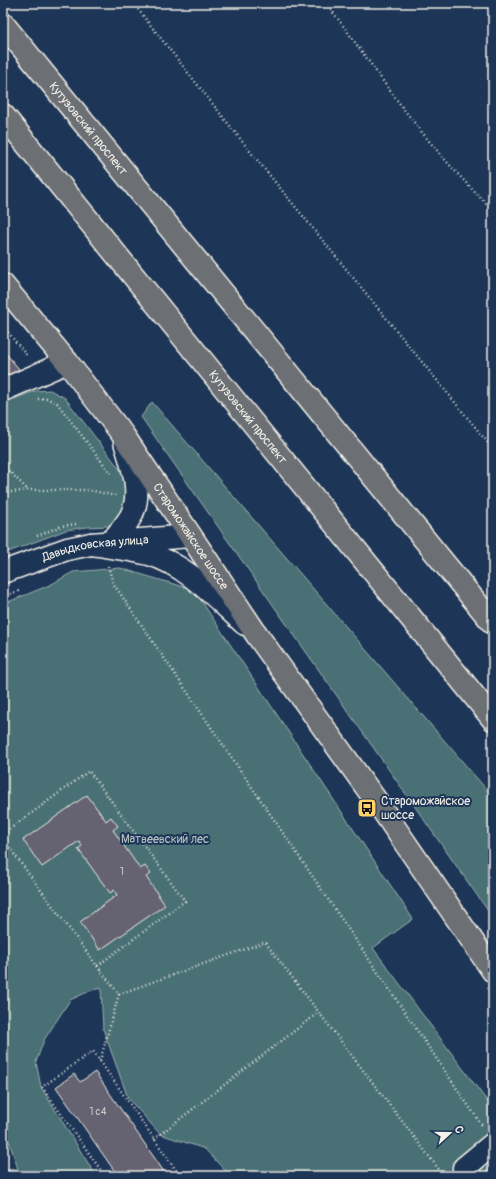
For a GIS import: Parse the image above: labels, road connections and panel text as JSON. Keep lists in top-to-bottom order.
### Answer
{
  "streets": {
    "main road": ["Кутузовский проспект", "Староможайское шоссе"],
    "street": ["Давыдковская улица"]
  },
  "crossings": [
    ["Староможайское шоссе", "Давыдковская улица"]
  ],
  "parks": ["Матвеевский лес"],
  "places": {
    "bus stop": ["Староможайское шоссе"]
  },
  "house_numbers": ["1", "1 с4"],
  "north": "right"
}
